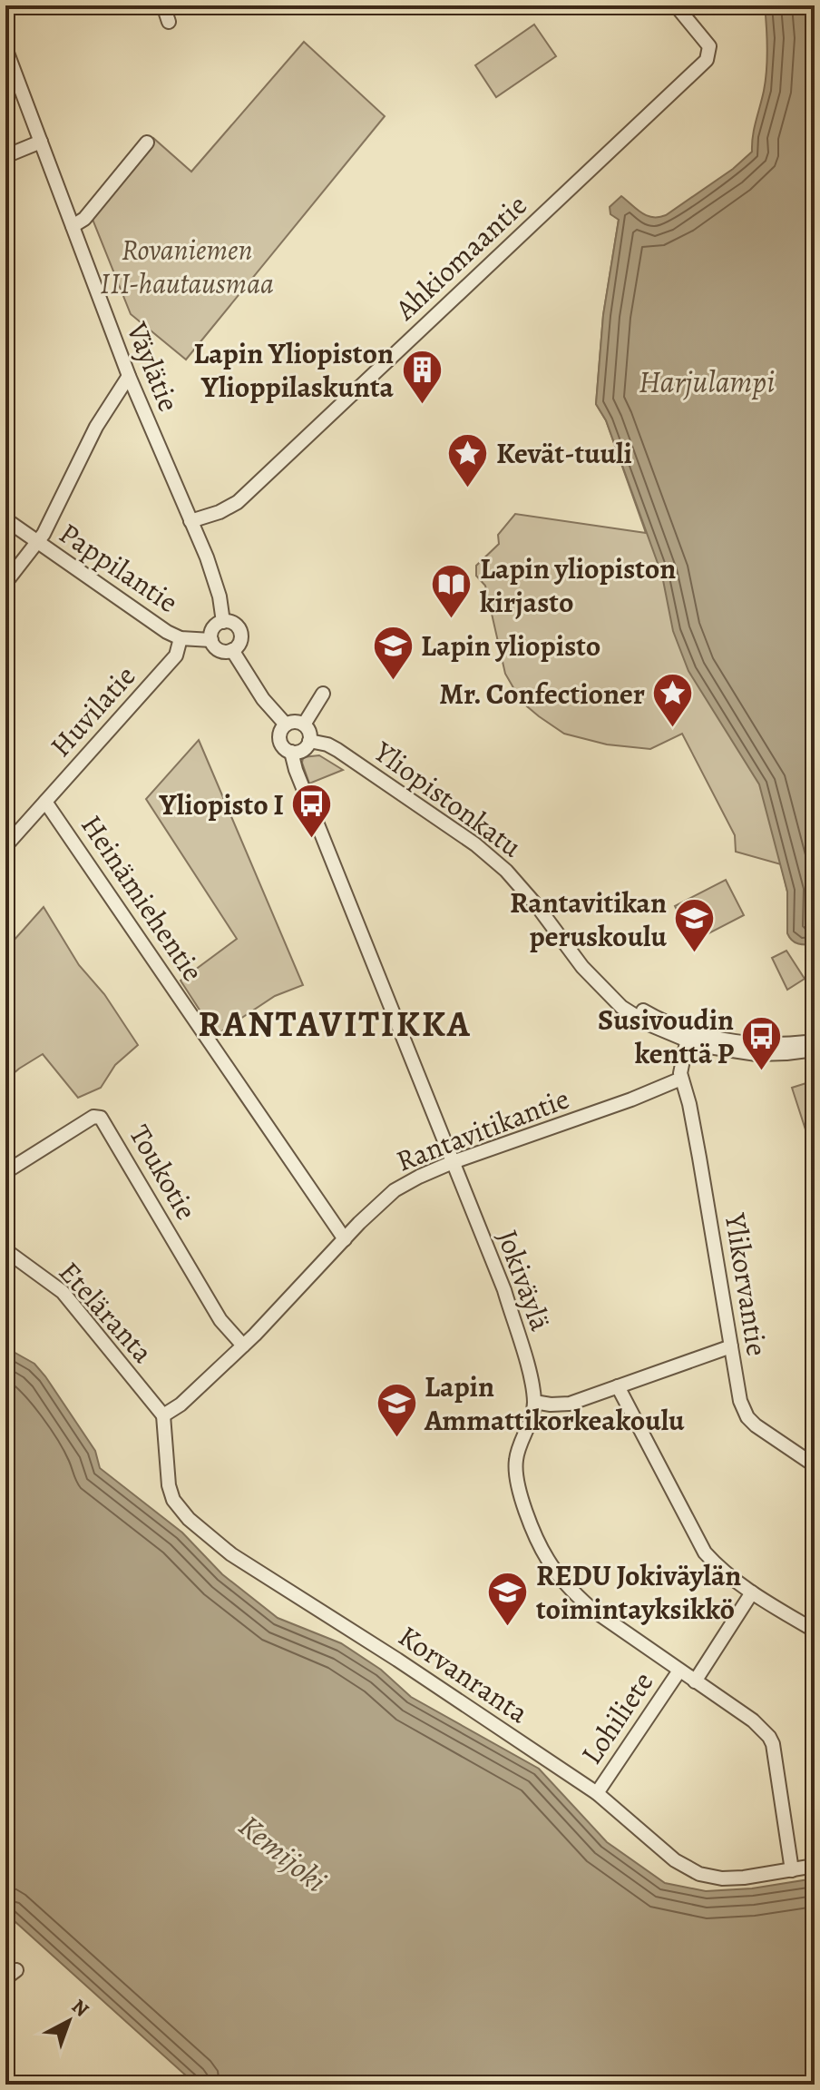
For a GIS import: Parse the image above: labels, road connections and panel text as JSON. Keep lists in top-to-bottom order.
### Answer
{
  "streets": {
    "street": [
      "Ahkiomaantie",
      "Väylätie",
      "Pappilantie",
      "Huvilatie",
      "Yliopistonkatu",
      "Heinämiehentie",
      "Rantavitikantie",
      "Toukotie",
      "Jokiväylä",
      "Ylikorvantie",
      "Eteläranta",
      "Korvanranta",
      "Lohiliete"
    ]
  },
  "crossings": [
    ["Ahkiomaantie", "Väylätie"],
    ["Väylätie", "Pappilantie"],
    ["Pappilantie", "Huvilatie"],
    ["Huvilatie", "Heinämiehentie"],
    ["Yliopistonkatu", "Jokiväylä"],
    ["Heinämiehentie", "Rantavitikantie"],
    ["Rantavitikantie", "Toukotie"],
    ["Rantavitikantie", "Jokiväylä"],
    ["Rantavitikantie", "Ylikorvantie"],
    ["Rantavitikantie", "Eteläranta"],
    ["Rantavitikantie", "Korvanranta"],
    ["Jokiväylä", "Korvanranta"],
    ["Jokiväylä", "Lohiliete"],
    ["Eteläranta", "Korvanranta"],
    ["Korvanranta", "Lohiliete"]
  ],
  "districts": ["RANTAVITIKKA"],
  "water": ["Harjulampi", "Kemijoki"],
  "parks": ["Rovaniemen III-hautausmaa"],
  "places": {
    "building": ["Lapin Yliopiston Ylioppilaskunta"],
    "place": ["Kevät-tuuli", "Mr. Confectioner"],
    "library": ["Lapin yliopiston kirjasto"],
    "school or university": [
      "Lapin yliopisto",
      "Rantavitikan peruskoulu",
      "Lapin Ammattikorkeakoulu",
      "REDU Jokiväylän toimintayksikkö"
    ],
    "bus stop": ["Yliopisto I", "Susivoudin kenttä P"]
  },
  "north": "top right"
}
